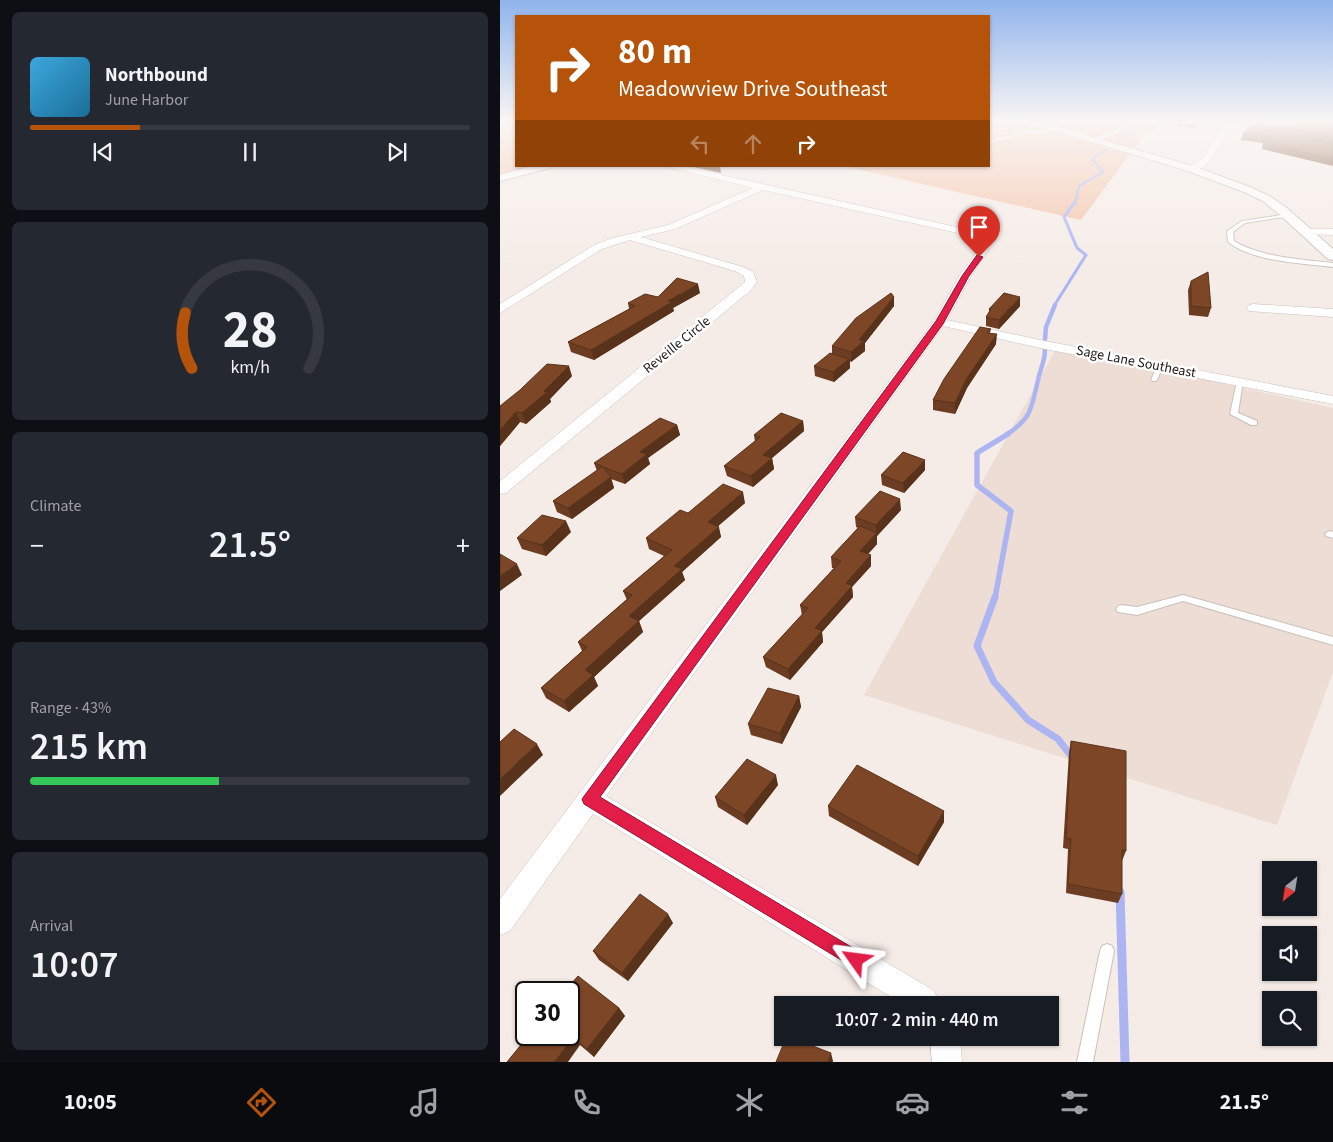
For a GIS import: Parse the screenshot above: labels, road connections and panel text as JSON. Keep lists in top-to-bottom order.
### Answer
{
  "streets": {
    "street": ["Reveille Circle", "Sage Lane Southeast"]
  },
  "north": "bottom left",
  "page": {
    "turn": ["80 m", "Meadowview Drive Southeast"],
    "song": ["Northbound", "June Harbor"],
    "tile": [
      "Climate",
      ["Range · 43%", "215 km"],
      ["Arrival", "10:07"]
    ],
    "heat": ["−", "21.5°", "+"],
    "limit": "30",
    "trip": "10:07 · 2 min · 440 m",
    "tabs": ["10:05", "21.5°"],
    "gauge": ["28", "km/h"]
  }
}
